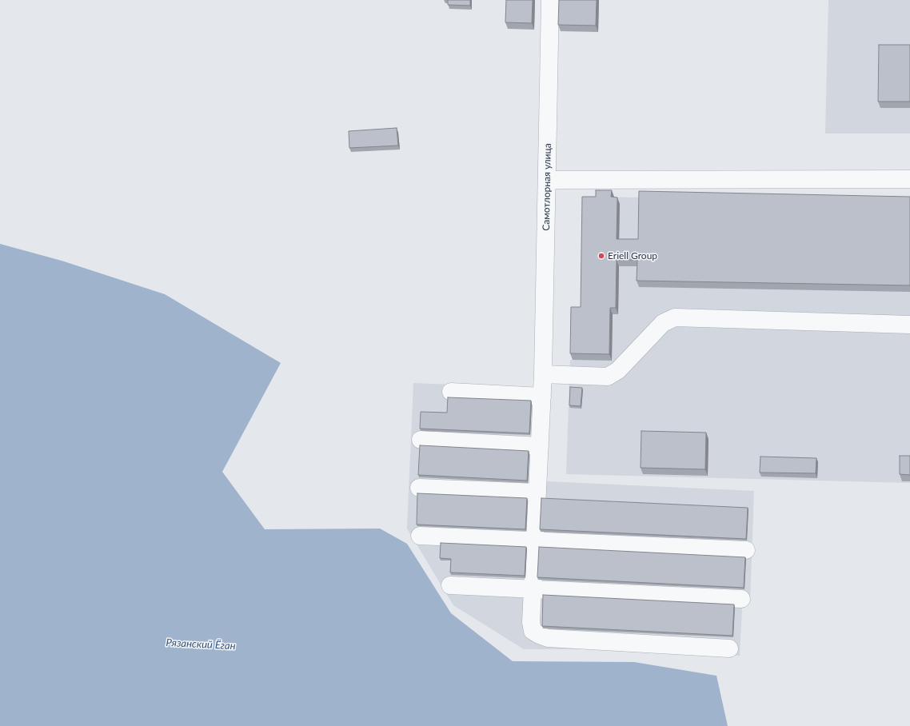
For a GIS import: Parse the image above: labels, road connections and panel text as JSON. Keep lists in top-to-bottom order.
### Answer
{
  "streets": {
    "street": ["Самотлорная улица"]
  },
  "water": ["Рязанский Ёган"],
  "places": ["Eriell Group"]
}
